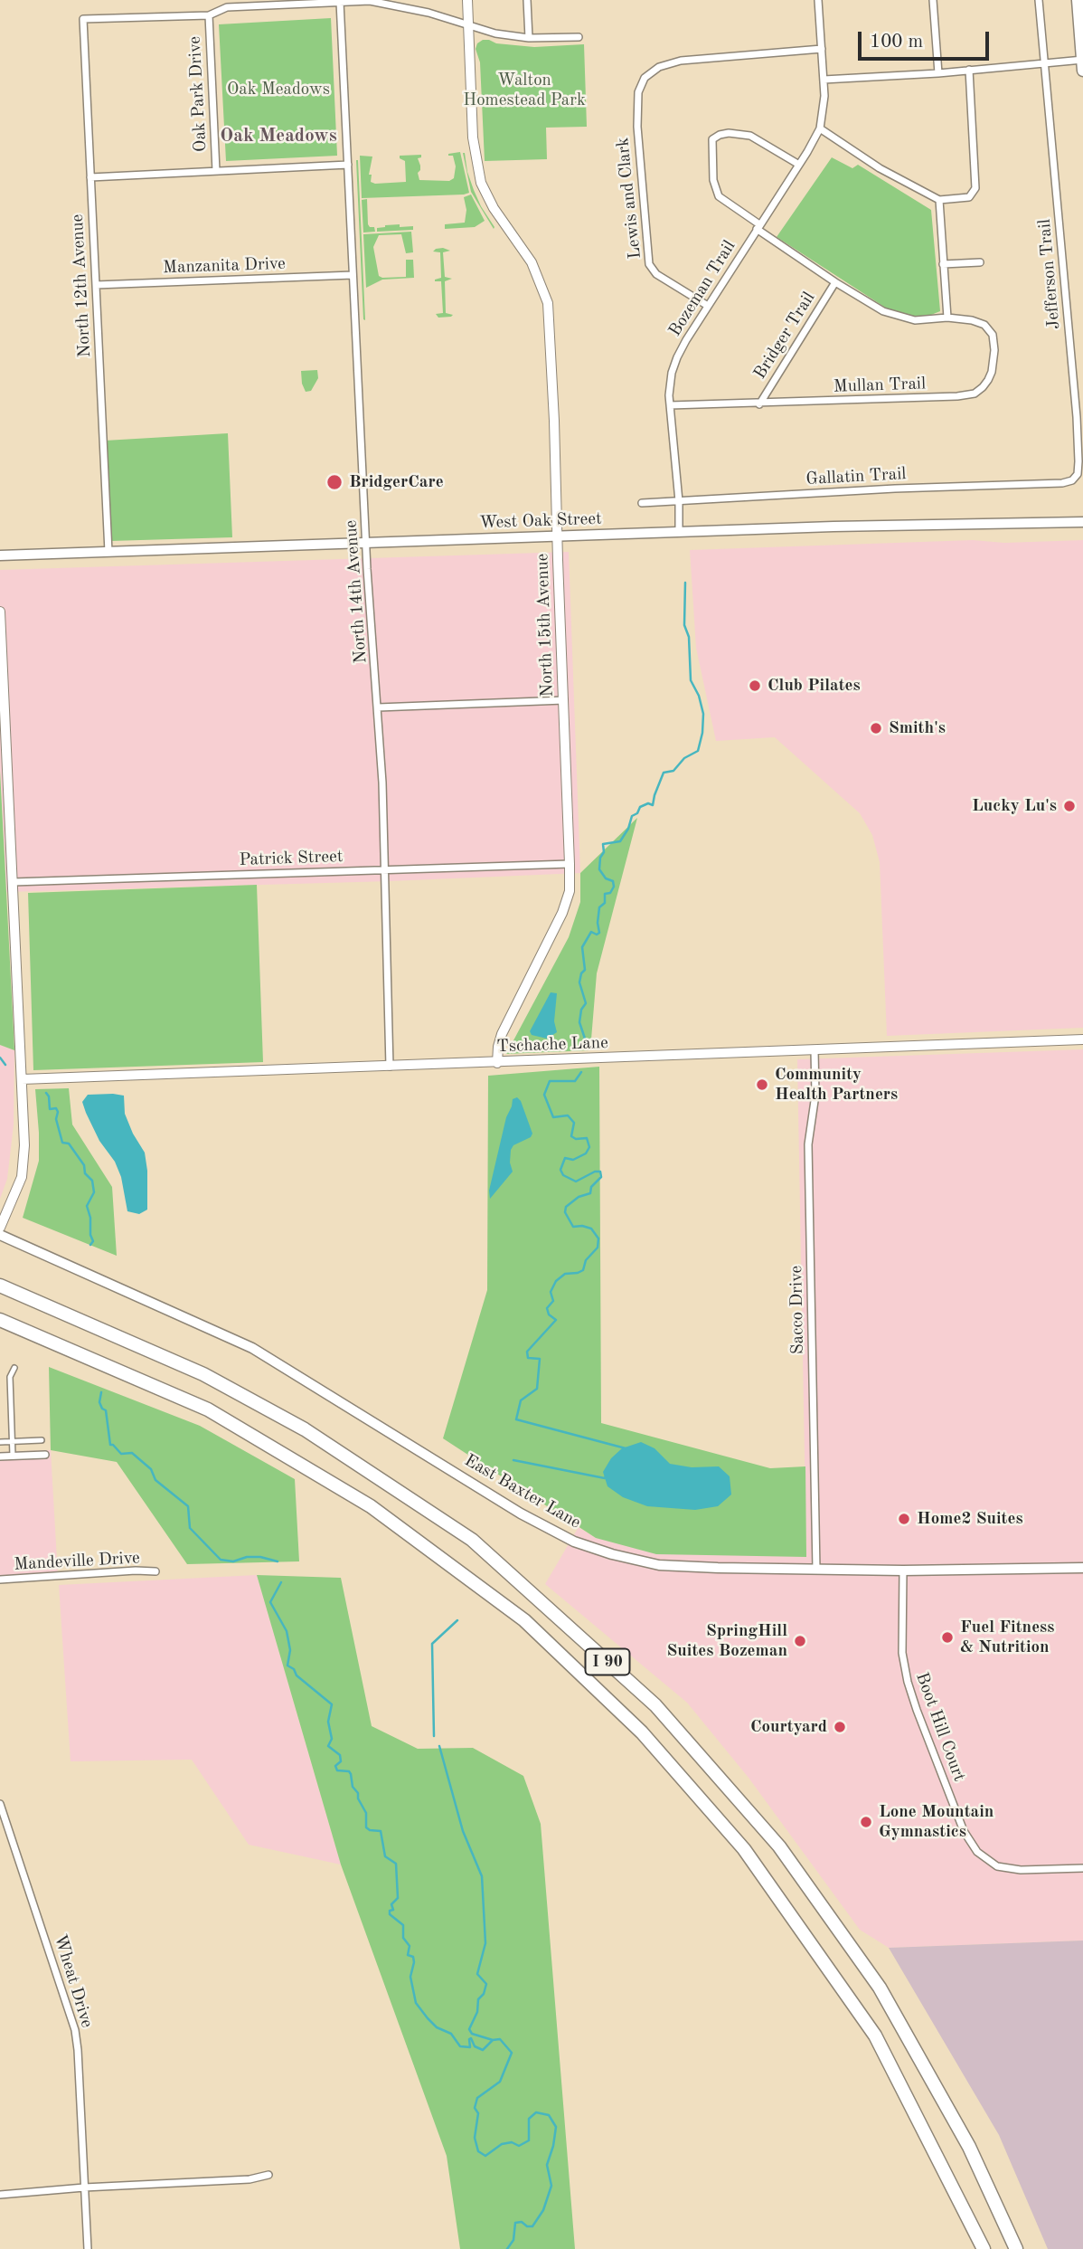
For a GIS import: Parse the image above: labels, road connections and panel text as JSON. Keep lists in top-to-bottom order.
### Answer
{
  "streets": {
    "highway": ["I 90"],
    "main road": ["West Oak Street", "East Baxter Lane"],
    "street": [
      "Oak Park Drive",
      "Lewis and Clark",
      "Manzanita Drive",
      "Jefferson Trail",
      "North 12th Avenue",
      "Bozeman Trail",
      "Bridger Trail",
      "Mullan Trail",
      "Gallatin Trail",
      "North 14th Avenue",
      "North 15th Avenue",
      "Patrick Street",
      "Tschache Lane",
      "Sacco Drive",
      "Mandeville Drive",
      "Boot Hill Court",
      "Wheat Drive"
    ]
  },
  "crossings": [
    ["Oak Park Drive", "North 12th Avenue"],
    ["Lewis and Clark", "Bozeman Trail"],
    ["Manzanita Drive", "North 12th Avenue"],
    ["Manzanita Drive", "North 14th Avenue"],
    ["Jefferson Trail", "Gallatin Trail"],
    ["North 12th Avenue", "West Oak Street"],
    ["Bozeman Trail", "Mullan Trail"],
    ["Bozeman Trail", "Gallatin Trail"],
    ["Bozeman Trail", "West Oak Street"],
    ["Bridger Trail", "Mullan Trail"],
    ["West Oak Street", "North 14th Avenue"],
    ["West Oak Street", "North 15th Avenue"],
    ["North 14th Avenue", "Patrick Street"],
    ["North 14th Avenue", "Tschache Lane"],
    ["North 15th Avenue", "Patrick Street"],
    ["North 15th Avenue", "Tschache Lane"],
    ["Tschache Lane", "Sacco Drive"],
    ["Sacco Drive", "East Baxter Lane"],
    ["East Baxter Lane", "Boot Hill Court"]
  ],
  "districts": ["Oak Meadows"],
  "parks": ["Walton Homestead Park", "Oak Meadows"],
  "places": [
    "BridgerCare",
    "Club Pilates",
    "Smith's",
    "Lucky Lu's",
    "Community Health Partners",
    "Home2 Suites",
    "Fuel Fitness & Nutrition",
    "SpringHill Suites Bozeman",
    "Courtyard",
    "Lone Mountain Gymnastics"
  ],
  "scale_bar": "100 m"
}
